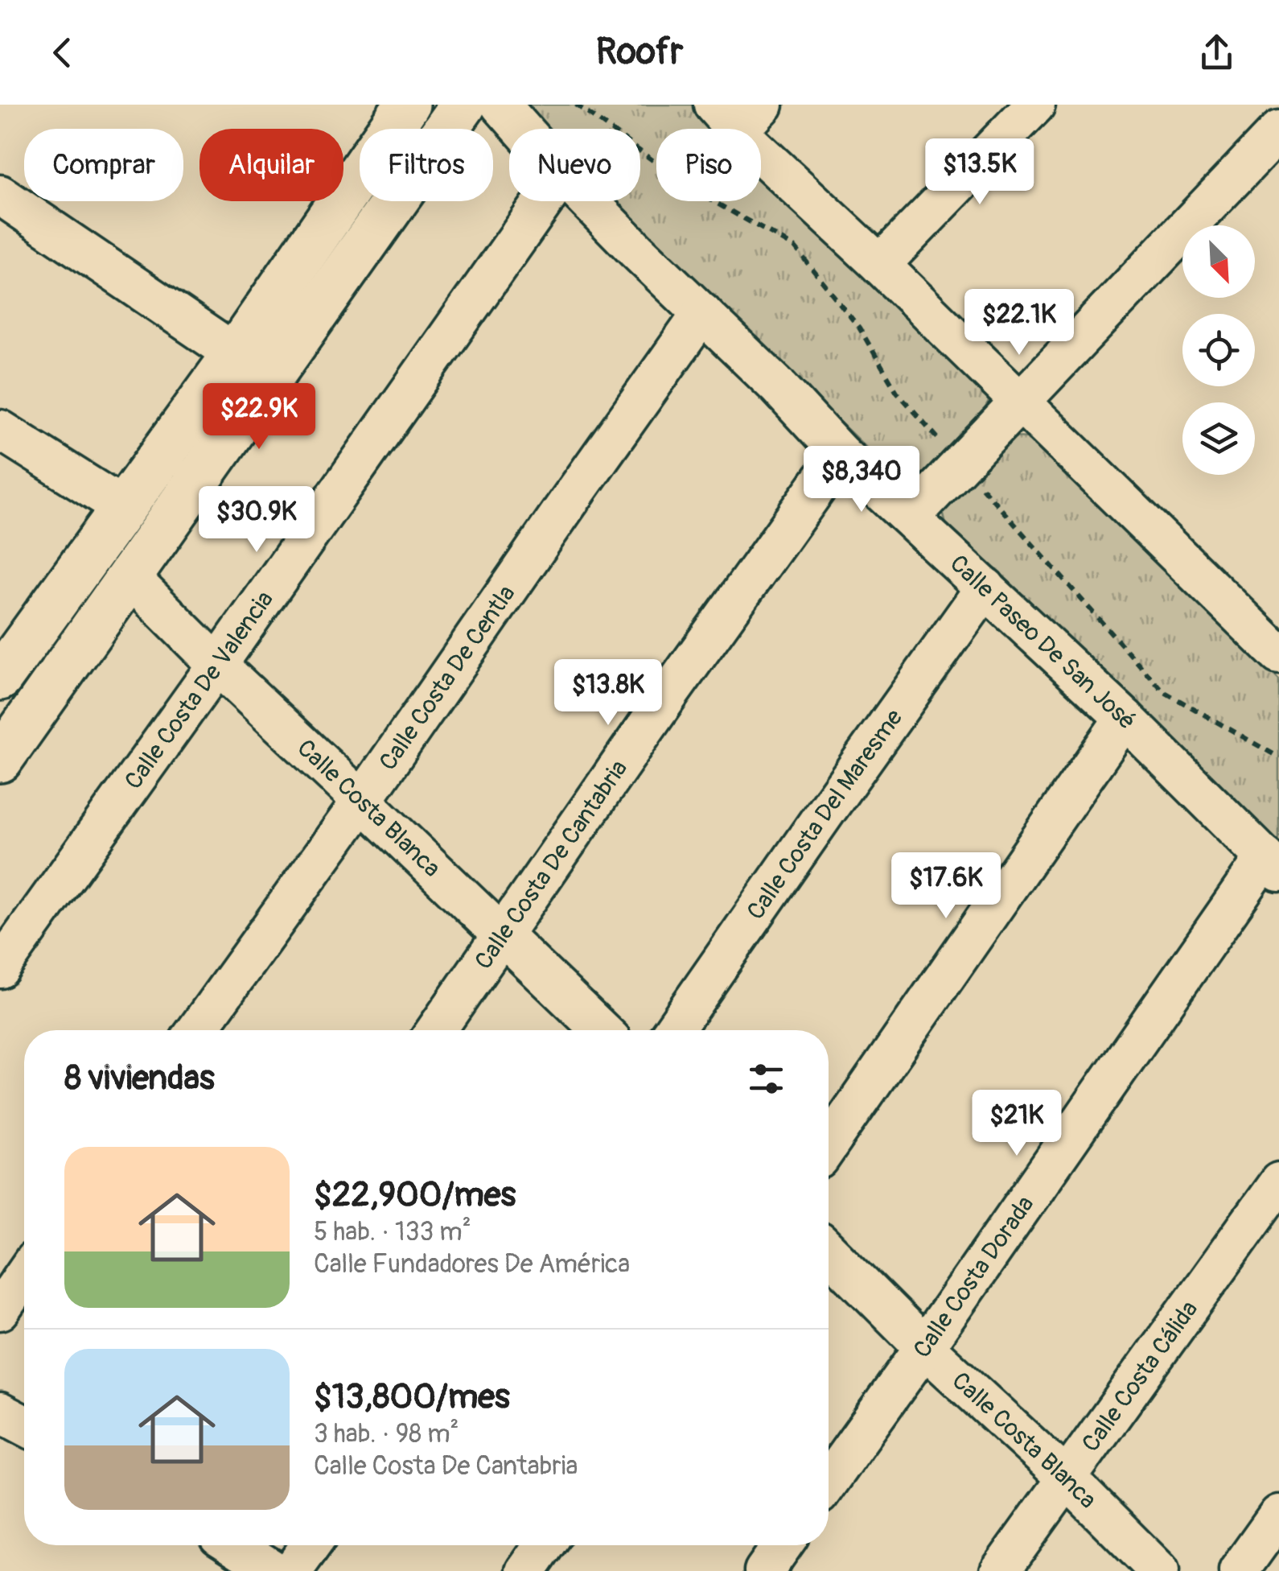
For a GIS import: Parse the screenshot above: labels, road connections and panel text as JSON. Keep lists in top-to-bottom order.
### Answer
{
  "streets": {
    "street": [
      "Calle Paseo De San José",
      "Calle Costa De Centla",
      "Calle Costa De Valencia",
      "Calle Costa Blanca",
      "Calle Costa Del Maresme",
      "Calle Costa De Cantabria",
      "Calle Costa Dorada",
      "Calle Costa Cálida"
    ]
  },
  "crossings": [
    ["Calle Paseo De San José", "Calle Costa De Centla"],
    ["Calle Paseo De San José", "Calle Costa Del Maresme"],
    ["Calle Paseo De San José", "Calle Costa De Cantabria"],
    ["Calle Paseo De San José", "Calle Costa Dorada"],
    ["Calle Costa De Centla", "Calle Costa Blanca"],
    ["Calle Costa De Valencia", "Calle Costa Blanca"],
    ["Calle Costa Blanca", "Calle Costa De Cantabria"],
    ["Calle Costa Blanca", "Calle Costa Dorada"],
    ["Calle Costa Blanca", "Calle Costa Cálida"]
  ],
  "north": "bottom right",
  "page": {
    "header": "Roofr",
    "chip": [
      "Comprar",
      "Alquilar",
      "Filtros",
      "Nuevo",
      "Piso"
    ],
    "price": [
      "$13.5K",
      "$22.1K",
      "$22.9K",
      "$8,340",
      "$30.9K",
      "$13.8K",
      "$17.6K",
      "$21K"
    ],
    "heading": "8 viviendas",
    "list": [
      {
        "name": "$22,900/mes",
        "note": "5 hab. · 133 m² · Calle Fundadores De América"
      },
      {
        "name": "$13,800/mes",
        "note": "3 hab. · 98 m² · Calle Costa De Cantabria"
      }
    ]
  }
}
